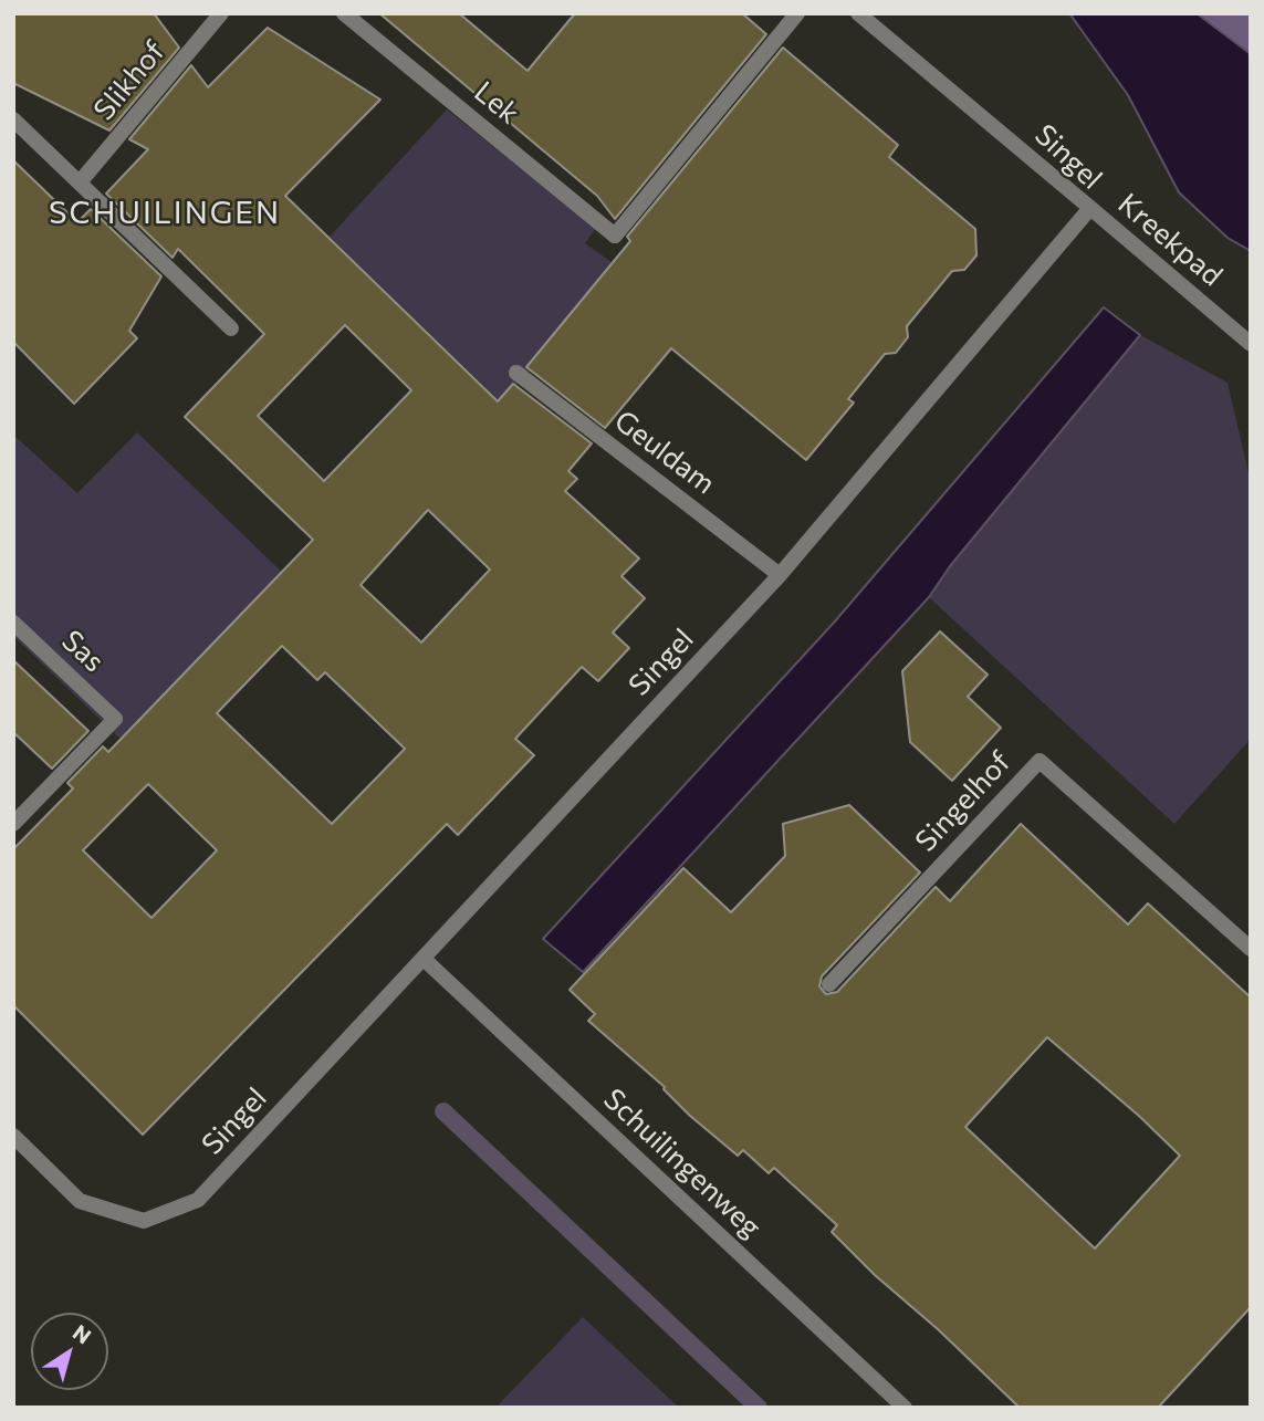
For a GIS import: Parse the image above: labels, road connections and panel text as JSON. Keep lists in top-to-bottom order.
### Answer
{
  "streets": {
    "street": [
      "Slikhof",
      "Lek",
      "Singel",
      "Kreekpad",
      "Geuldam",
      "Sas",
      "Singelhof",
      "Schuilingenweg"
    ]
  },
  "crossings": [
    ["Singel", "Kreekpad"],
    ["Singel", "Geuldam"],
    ["Singel", "Schuilingenweg"]
  ],
  "districts": ["SCHUILINGEN"],
  "north": "top right"
}
